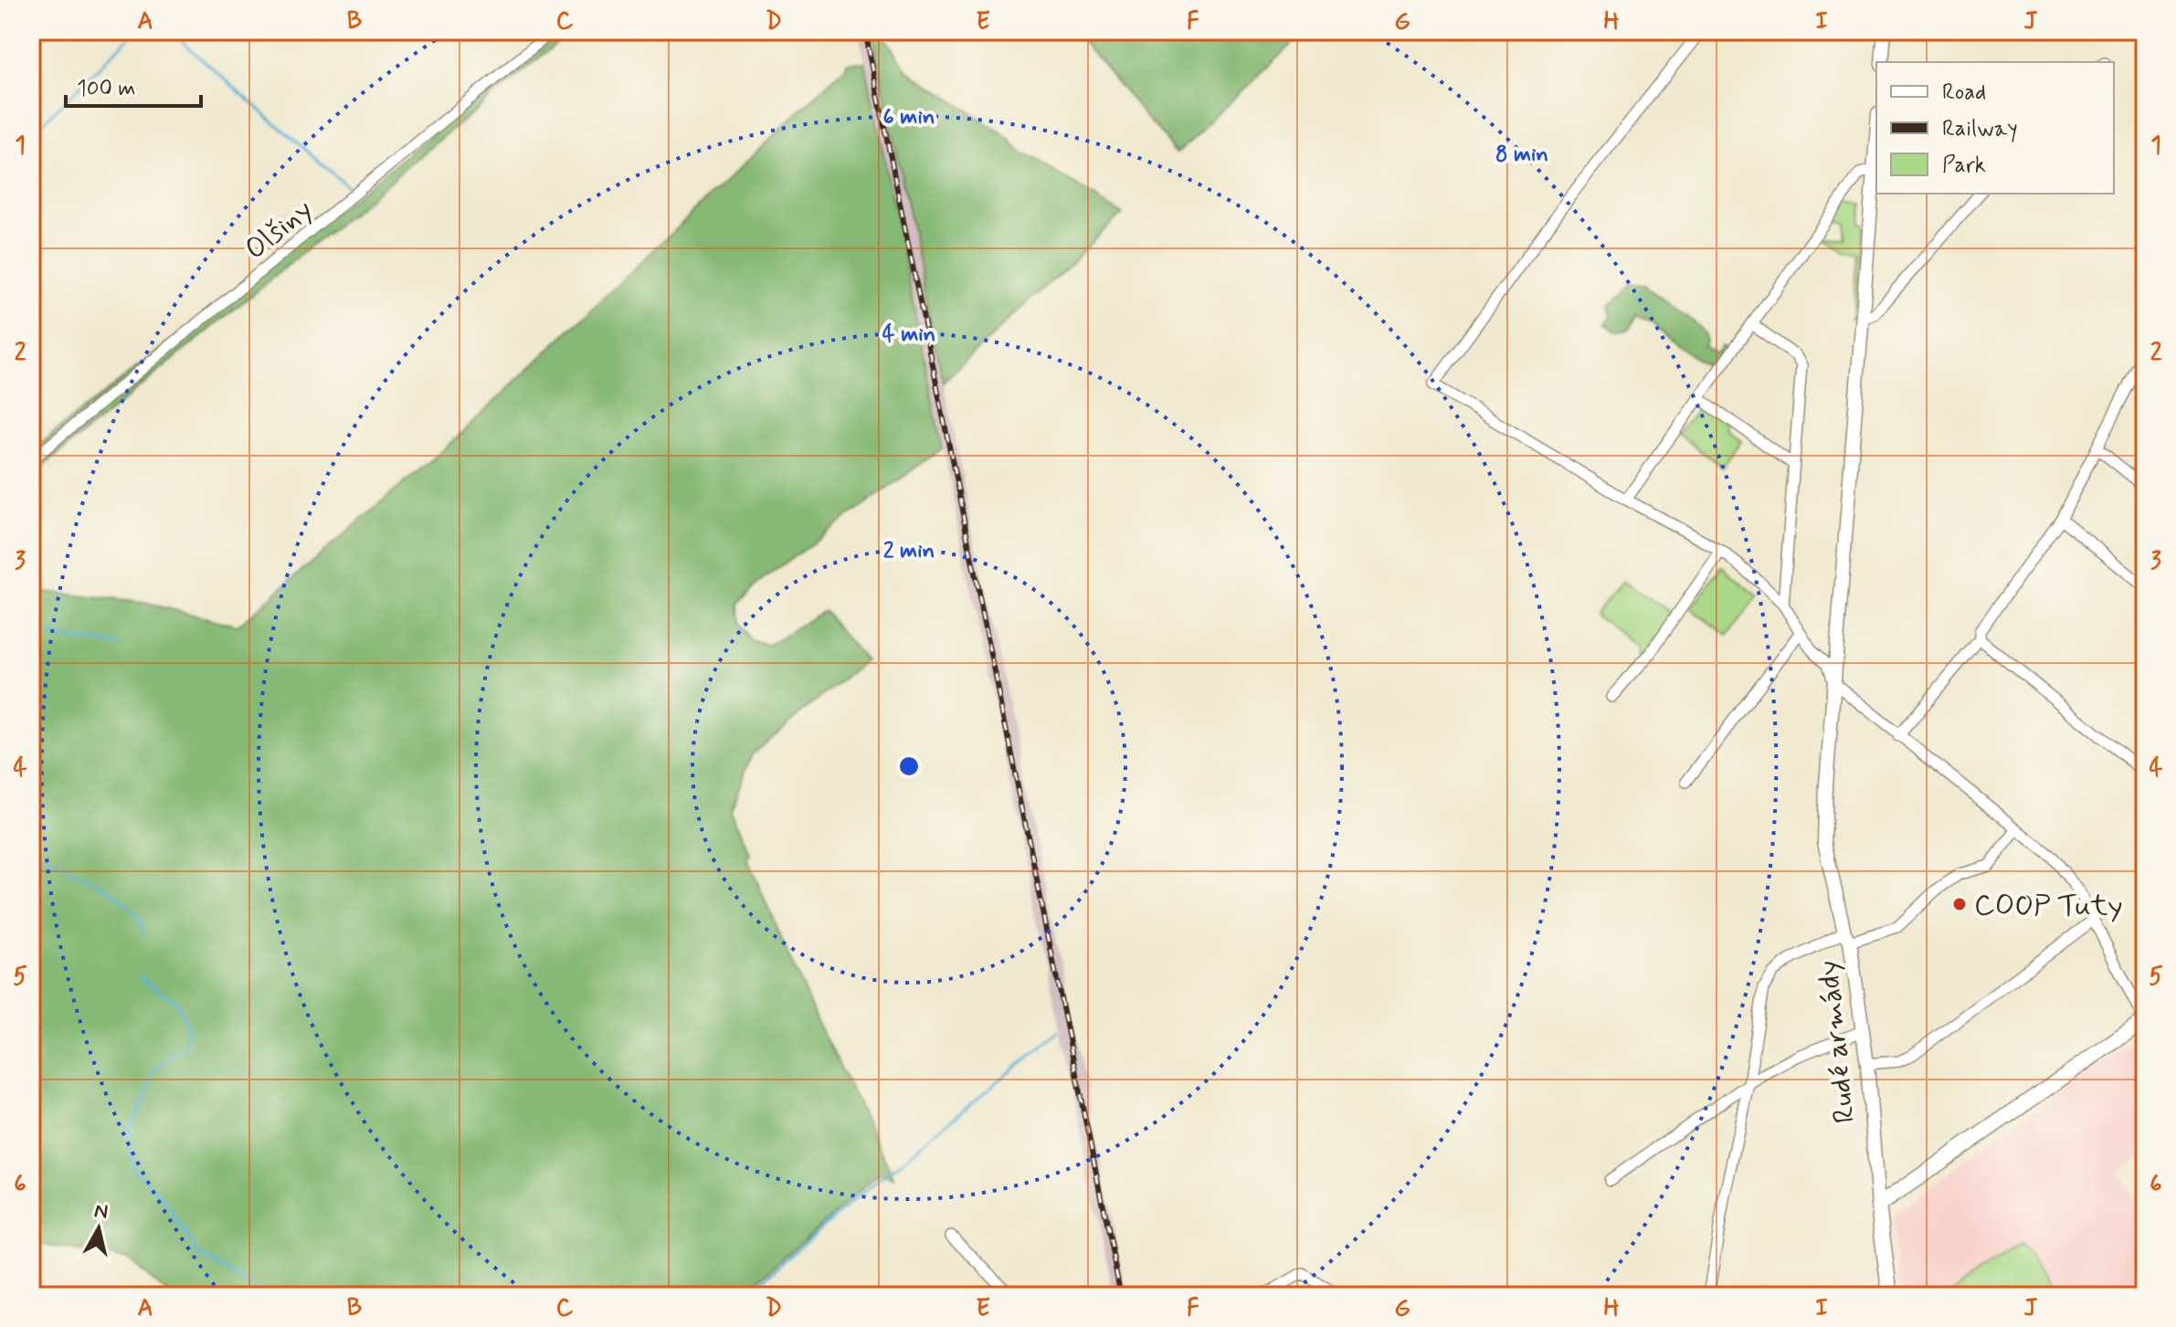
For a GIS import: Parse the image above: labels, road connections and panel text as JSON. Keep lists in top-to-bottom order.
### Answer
{
  "streets": {
    "main road": ["Rudé armády"],
    "street": ["Olšiny"]
  },
  "places": ["COOP Tuty"],
  "legend": ["Road", "Railway", "Park"],
  "scale_bar": "100 m",
  "north": "top",
  "grid": {
    "columns": [
      "A",
      "B",
      "C",
      "D",
      "E",
      "F",
      "G",
      "H",
      "I",
      "J"
    ],
    "rows": [
      "1",
      "2",
      "3",
      "4",
      "5",
      "6"
    ]
  },
  "rings": [
    "6 min",
    "8 min",
    "4 min",
    "2 min"
  ]
}
